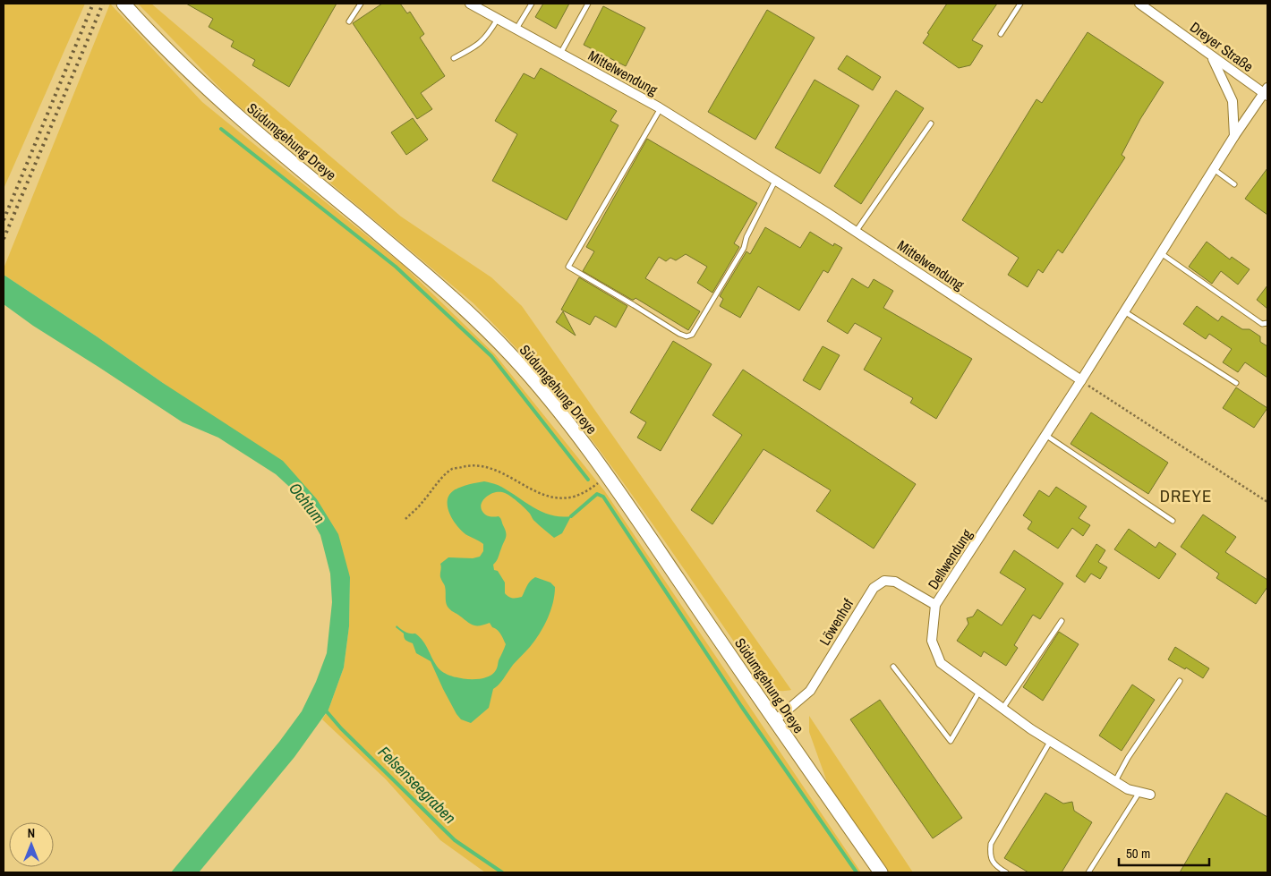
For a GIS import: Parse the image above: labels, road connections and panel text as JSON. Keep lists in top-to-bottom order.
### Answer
{
  "streets": {
    "main road": ["Südumgehung Dreye"],
    "street": [
      "Dreyer Straße",
      "Mittelwendung",
      "Dellwendung",
      "Löwenhof"
    ]
  },
  "crossings": [
    ["Mittelwendung", "Dellwendung"],
    ["Südumgehung Dreye", "Löwenhof"],
    ["Dellwendung", "Löwenhof"]
  ],
  "districts": ["DREYE"],
  "water": ["Ochtum", "Felsenseegraben"],
  "scale_bar": "50 m",
  "north": "top"
}
